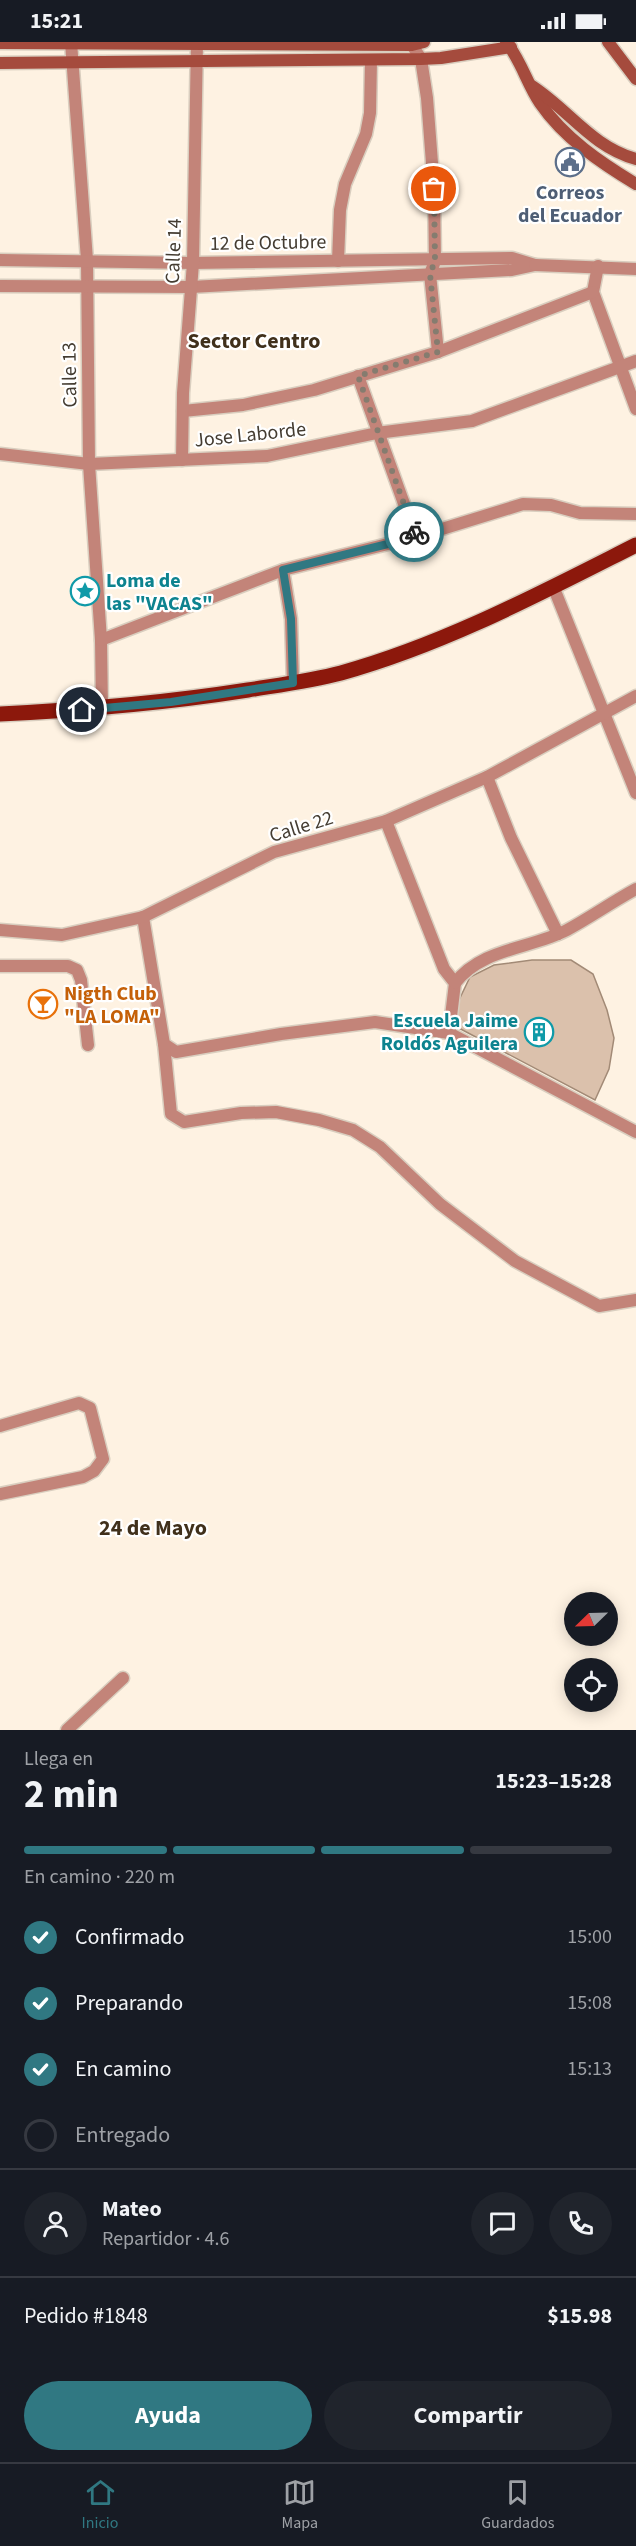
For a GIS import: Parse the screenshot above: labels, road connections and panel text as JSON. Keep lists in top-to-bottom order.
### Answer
{
  "streets": {
    "street": [
      "12 de Octubre",
      "Calle 14",
      "Calle 13",
      "Jose Laborde",
      "Calle 22"
    ]
  },
  "crossings": [
    ["12 de Octubre", "Calle 14"],
    ["12 de Octubre", "Calle 13"],
    ["Calle 14", "Jose Laborde"],
    ["Calle 13", "Jose Laborde"]
  ],
  "districts": ["Sector Centro", "24 de Mayo"],
  "places": {
    "public building": ["Correos del Ecuador"],
    "place": ["Loma de las \"VACAS\""],
    "bar": ["Nigth Club \"LA LOMA\""],
    "building": ["Escuela Jaime Roldós Aguilera"]
  },
  "north": "bottom left",
  "page": {
    "status": "15:21",
    "heading": ["2 min", "Llega en", "15:23–15:28"],
    "panel": [
      "Mateo",
      "Repartidor · 4.6",
      "Pedido #1848",
      "$15.98"
    ],
    "bar": "En camino · 220 m",
    "list": [
      ["Confirmado", "15:00"],
      ["Preparando", "15:08"],
      ["En camino", "15:13"],
      "Entregado"
    ],
    "buttons": ["Ayuda", "Compartir"],
    "tabs": ["Inicio", "Mapa", "Guardados"]
  }
}
